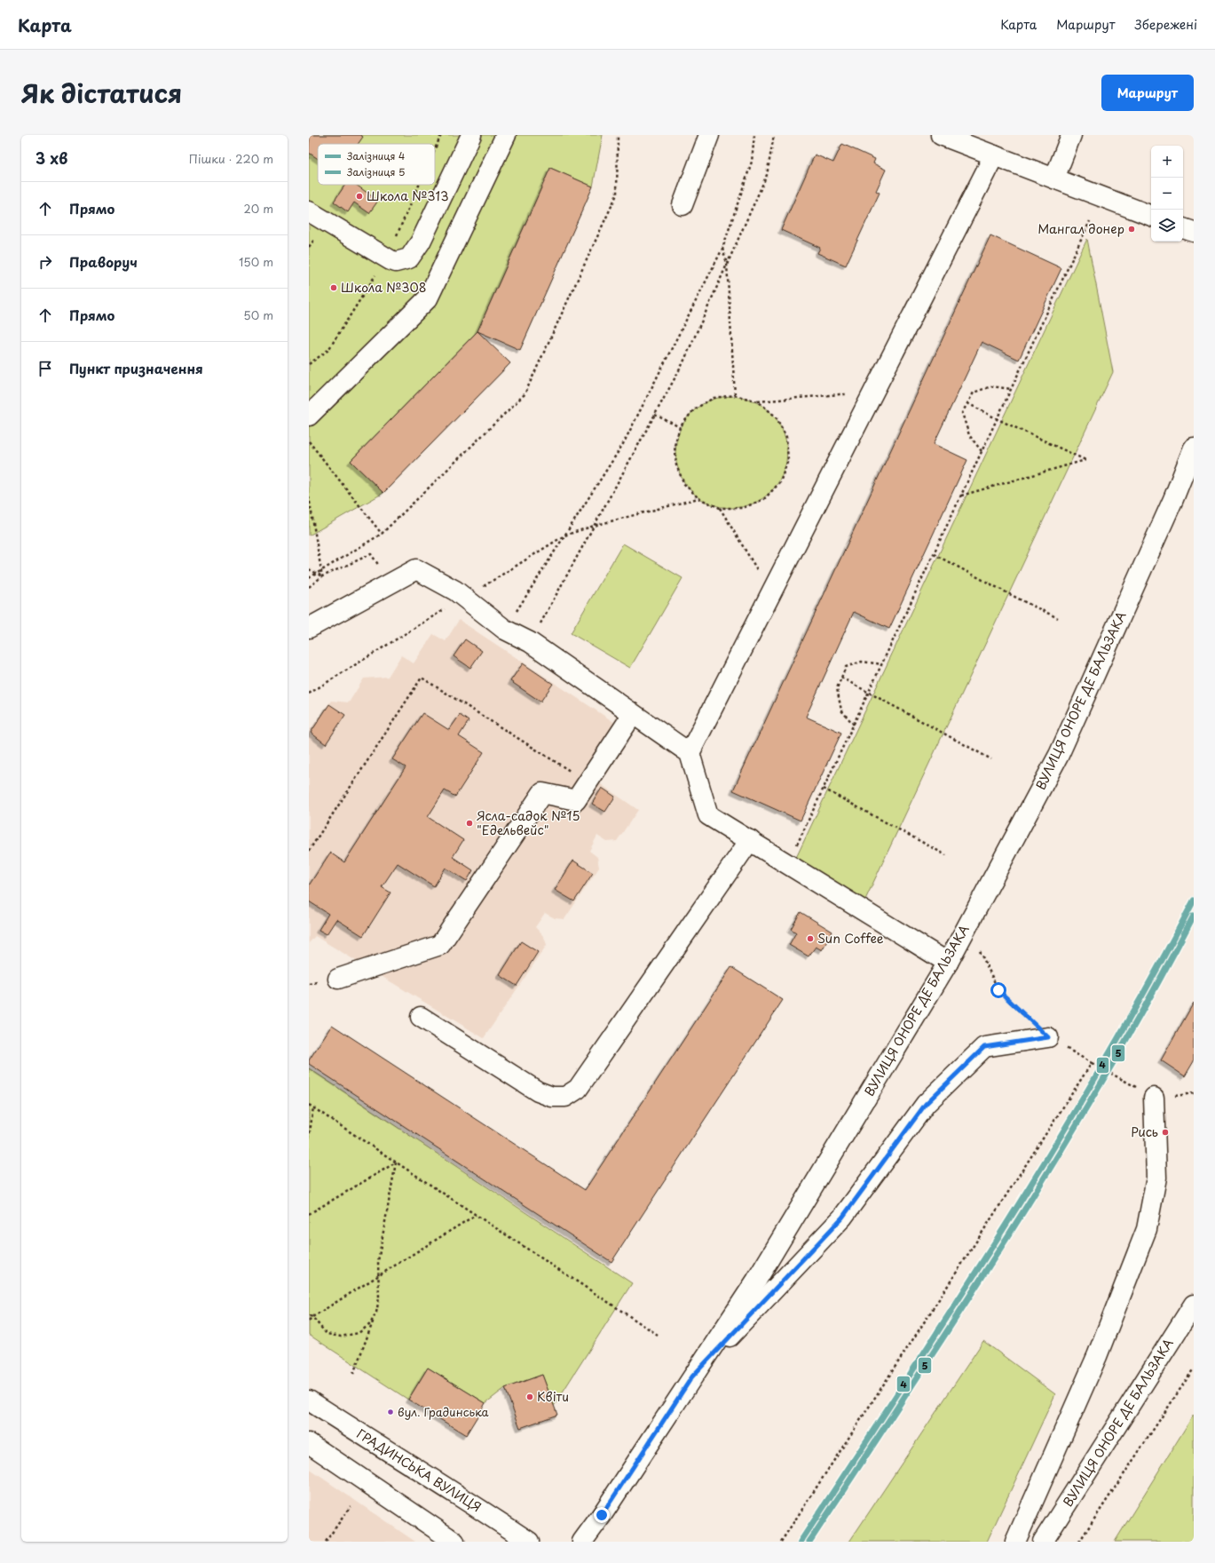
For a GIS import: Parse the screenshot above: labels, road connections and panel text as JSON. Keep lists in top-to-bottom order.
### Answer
{
  "streets": {
    "street": ["ВУЛИЦЯ ОНОРЕ ДЕ БАЛЬЗАКА", "ГРАДИНСЬКА ВУЛИЦЯ"]
  },
  "places": [
    "Школа №313",
    "Мангал донер",
    "Школа №308",
    "Ясла-садок №15 \"Едельвейс\"",
    "Sun Coffee",
    "Рись",
    "Kвіти",
    "вул. Градинська"
  ],
  "lines": ["rail line 4", "rail line 5"],
  "legend": ["Залізниця 4", "Залізниця 5"],
  "page": {
    "header": "Карта",
    "nav": ["Карта", "Маршрут", "Збережені"],
    "title": "Як дістатися",
    "buttons": "Маршрут",
    "heading": ["3 хв", "Пішки · 220 m"],
    "map_buttons": ["+", "−"],
    "list": [
      ["Прямо", "20 m"],
      ["Праворуч", "150 m"],
      ["Прямо", "50 m"],
      "Пункт призначення"
    ]
  }
}
